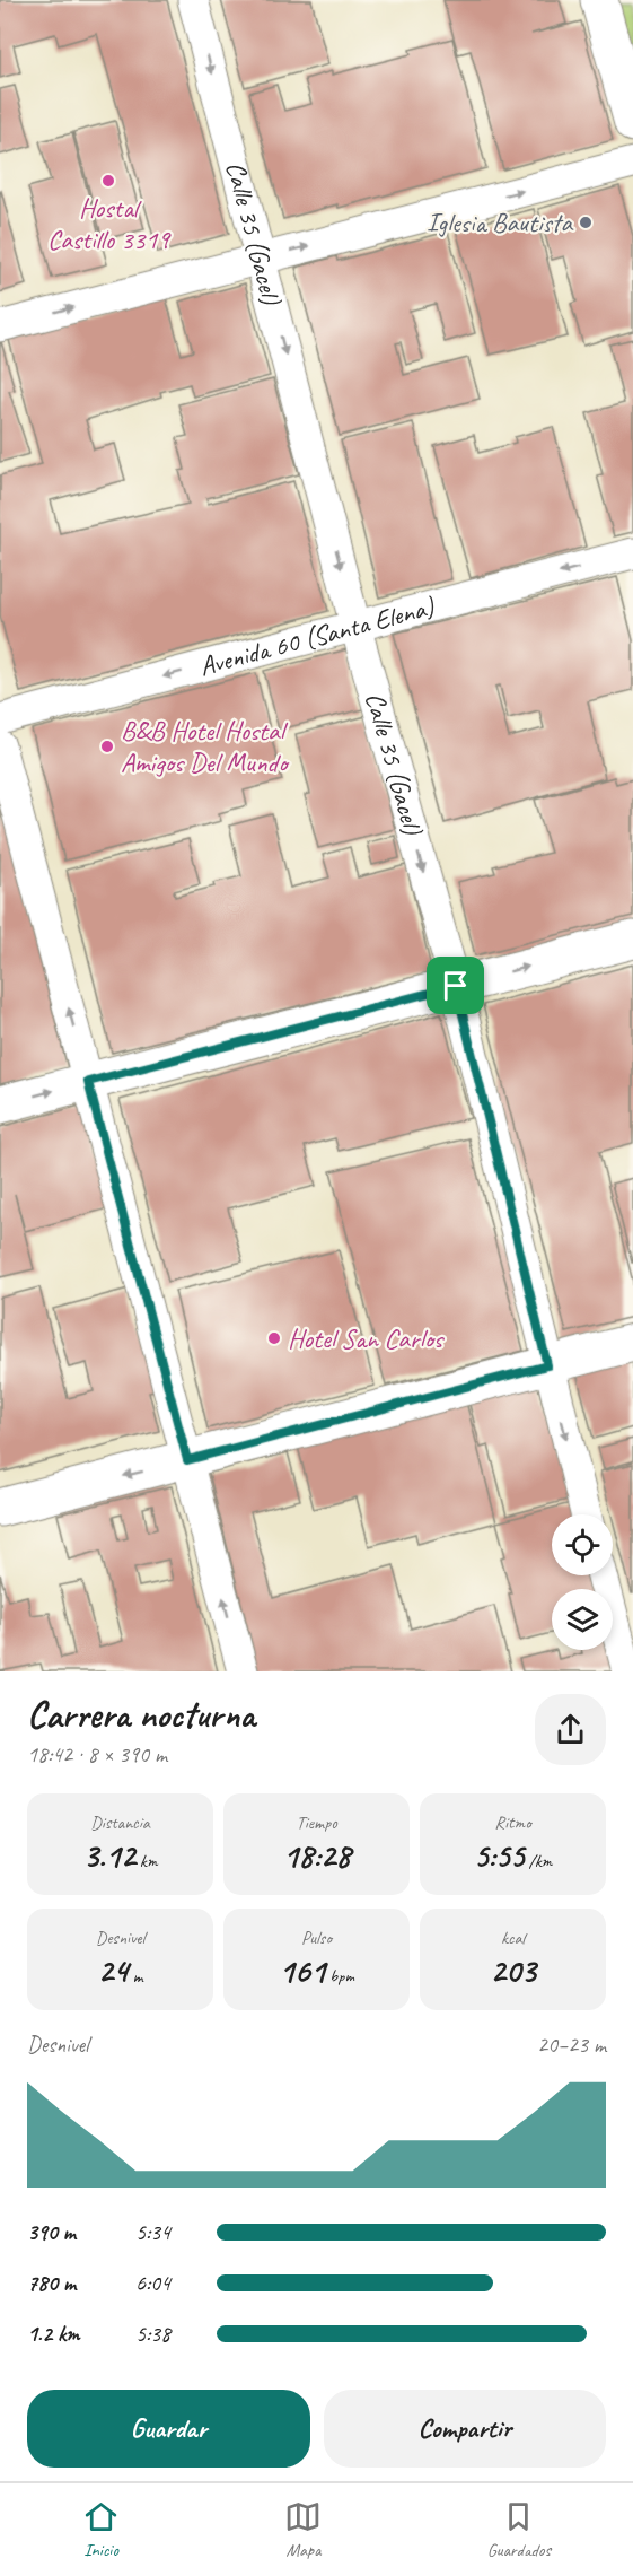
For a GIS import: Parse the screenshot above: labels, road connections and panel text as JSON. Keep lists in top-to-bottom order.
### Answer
{
  "streets": {
    "street": ["Calle 35 (Gacel)", "Avenida 60 (Santa Elena)"]
  },
  "crossings": [
    ["Calle 35 (Gacel)", "Avenida 60 (Santa Elena)"]
  ],
  "one_way": ["Calle 35 (Gacel)", "Avenida 60 (Santa Elena)"],
  "places": [
    "Hostal Castillo 3319",
    "Iglesia Bautista",
    "B&B Hotel Hostal Amigos Del Mundo",
    "Hotel San Carlos"
  ],
  "page": {
    "heading": ["Carrera nocturna", "18:42 · 8 × 390 m"],
    "stats": [
      ["Distancia", "3.12 km"],
      ["Tiempo", "18:28"],
      ["Ritmo", "5:55 /km"],
      ["Desnivel", "24 m"],
      ["Pulso", "161 bpm"],
      ["kcal", "203"]
    ],
    "chart": ["Desnivel", "20–23 m"],
    "list": [
      {
        "name": "390 m",
        "note": "5:34"
      },
      {
        "name": "780 m",
        "note": "6:04"
      },
      {
        "name": "1.2 km",
        "note": "5:38"
      }
    ],
    "buttons": ["Guardar", "Compartir"],
    "tabs": ["Inicio", "Mapa", "Guardados"]
  }
}
